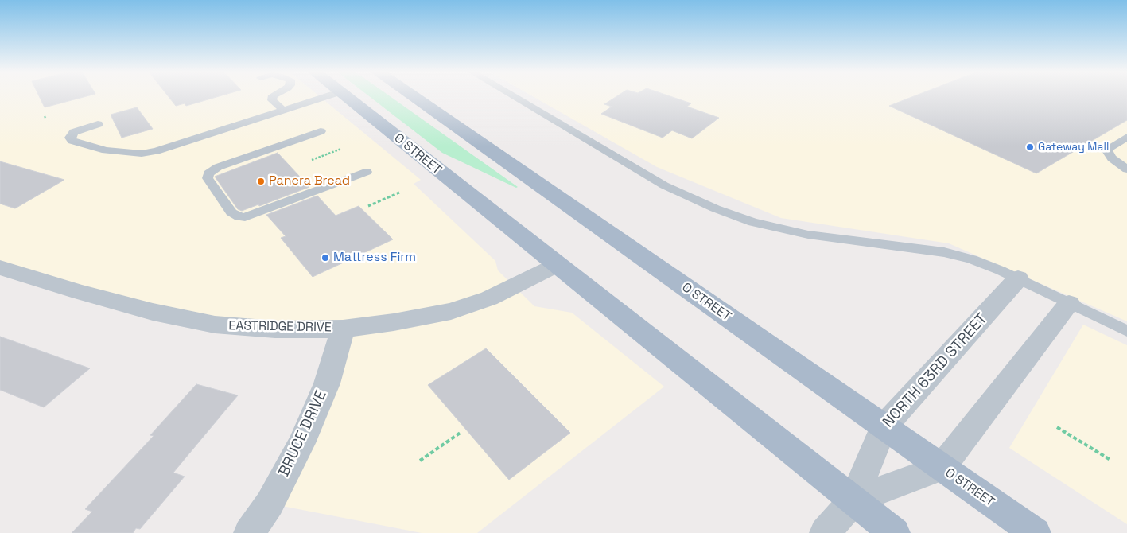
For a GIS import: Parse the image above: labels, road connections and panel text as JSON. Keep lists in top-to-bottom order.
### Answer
{
  "streets": {
    "main road": ["O STREET"],
    "street": ["EASTRIDGE DRIVE", "NORTH 63RD STREET", "BRUCE DRIVE"]
  },
  "crossings": [
    ["O STREET", "EASTRIDGE DRIVE"],
    ["O STREET", "NORTH 63RD STREET"],
    ["EASTRIDGE DRIVE", "BRUCE DRIVE"]
  ],
  "places": ["Gateway Mall", "Panera Bread", "Mattress Firm"]
}
